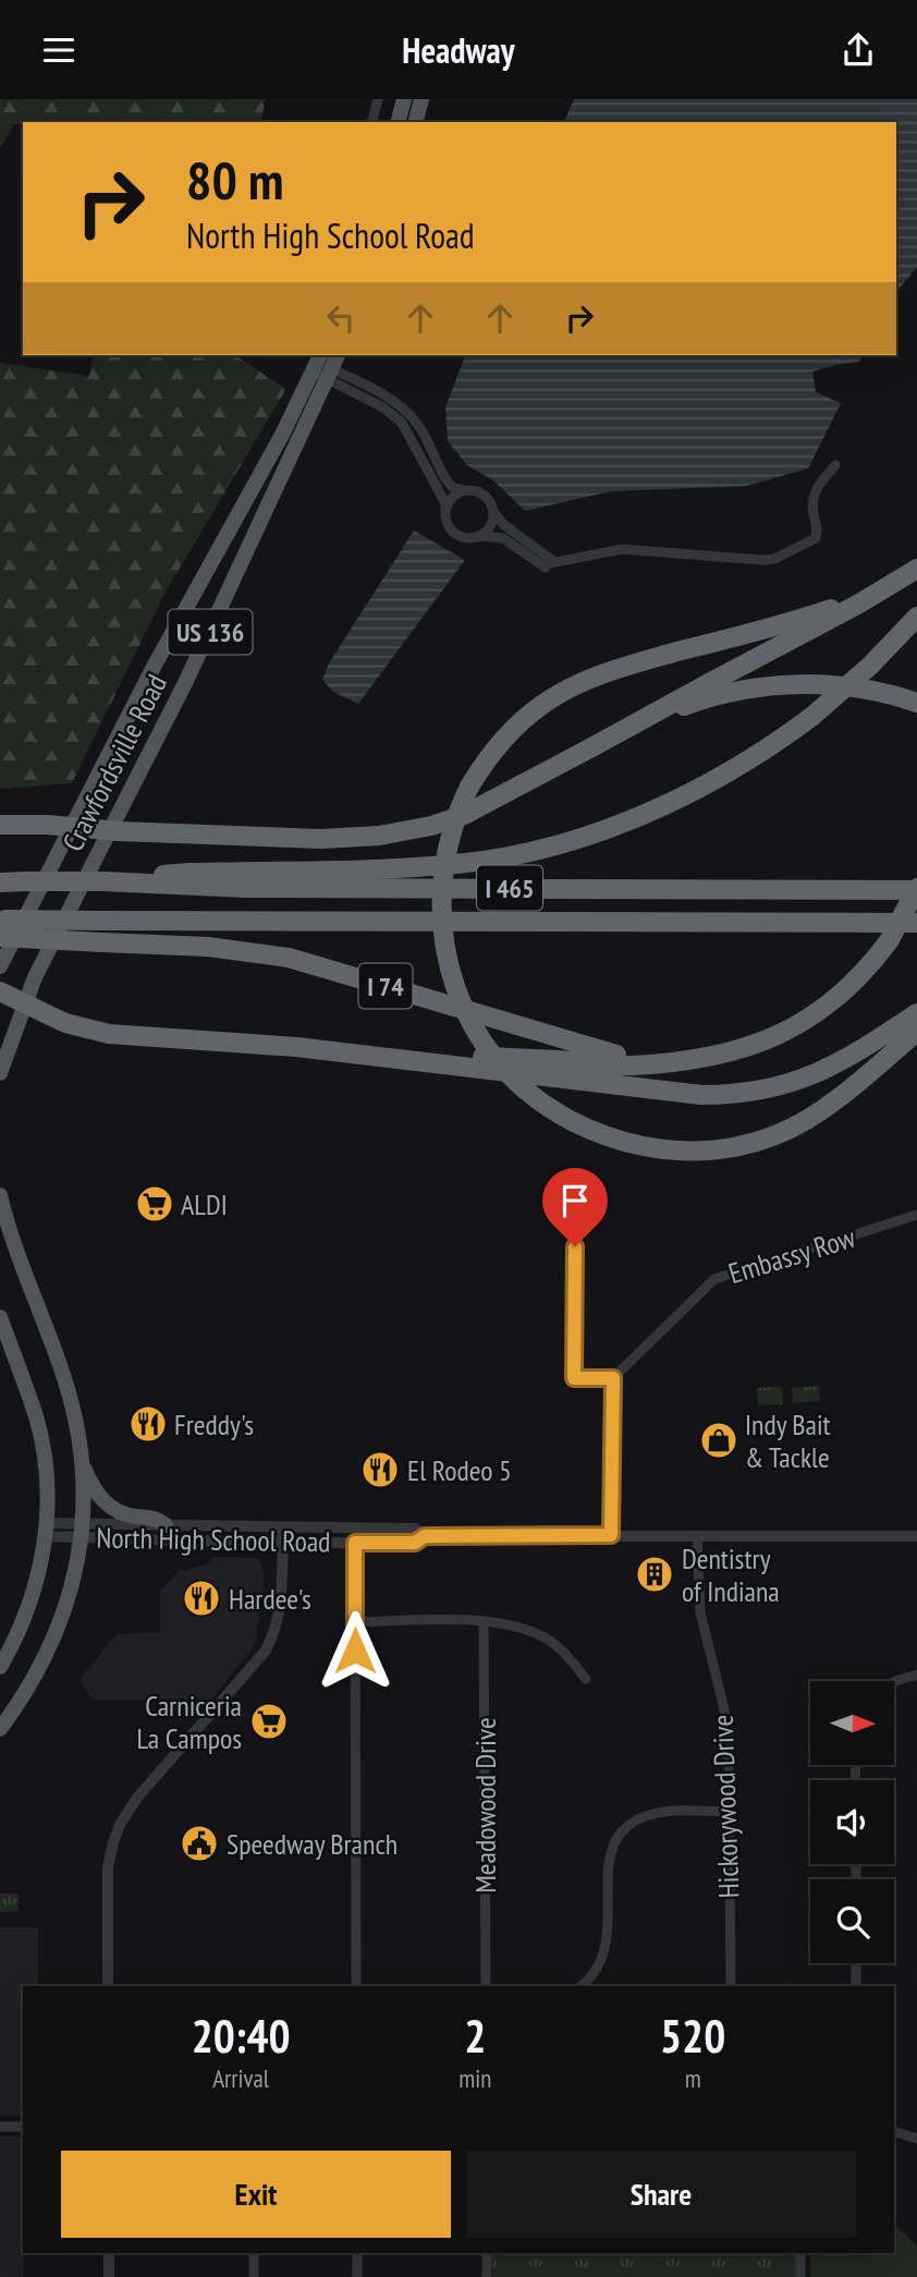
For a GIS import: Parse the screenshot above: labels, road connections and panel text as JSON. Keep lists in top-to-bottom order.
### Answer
{
  "streets": {
    "highway": ["I 465", "I 74"],
    "main road": ["US 136", "Crawfordsville Road"],
    "street": [
      "Embassy Row",
      "North High School Road",
      "Meadowood Drive",
      "Hickorywood Drive"
    ]
  },
  "crossings": [
    ["I 465", "I 74"],
    ["North High School Road", "Hickorywood Drive"]
  ],
  "places": {
    "supermarket": ["ALDI", "Carniceria La Campos"],
    "restaurant": ["Freddy's", "El Rodeo 5", "Hardee's"],
    "shop": ["Indy Bait & Tackle"],
    "building": ["Dentistry of Indiana"],
    "public building": ["Speedway Branch"]
  },
  "north": "right",
  "page": {
    "header": "Headway",
    "turn": ["80 m", "North High School Road"],
    "eta": [
      "20:40",
      "Arrival",
      "2",
      "min",
      "520",
      "m"
    ],
    "buttons": ["Exit", "Share"]
  }
}
